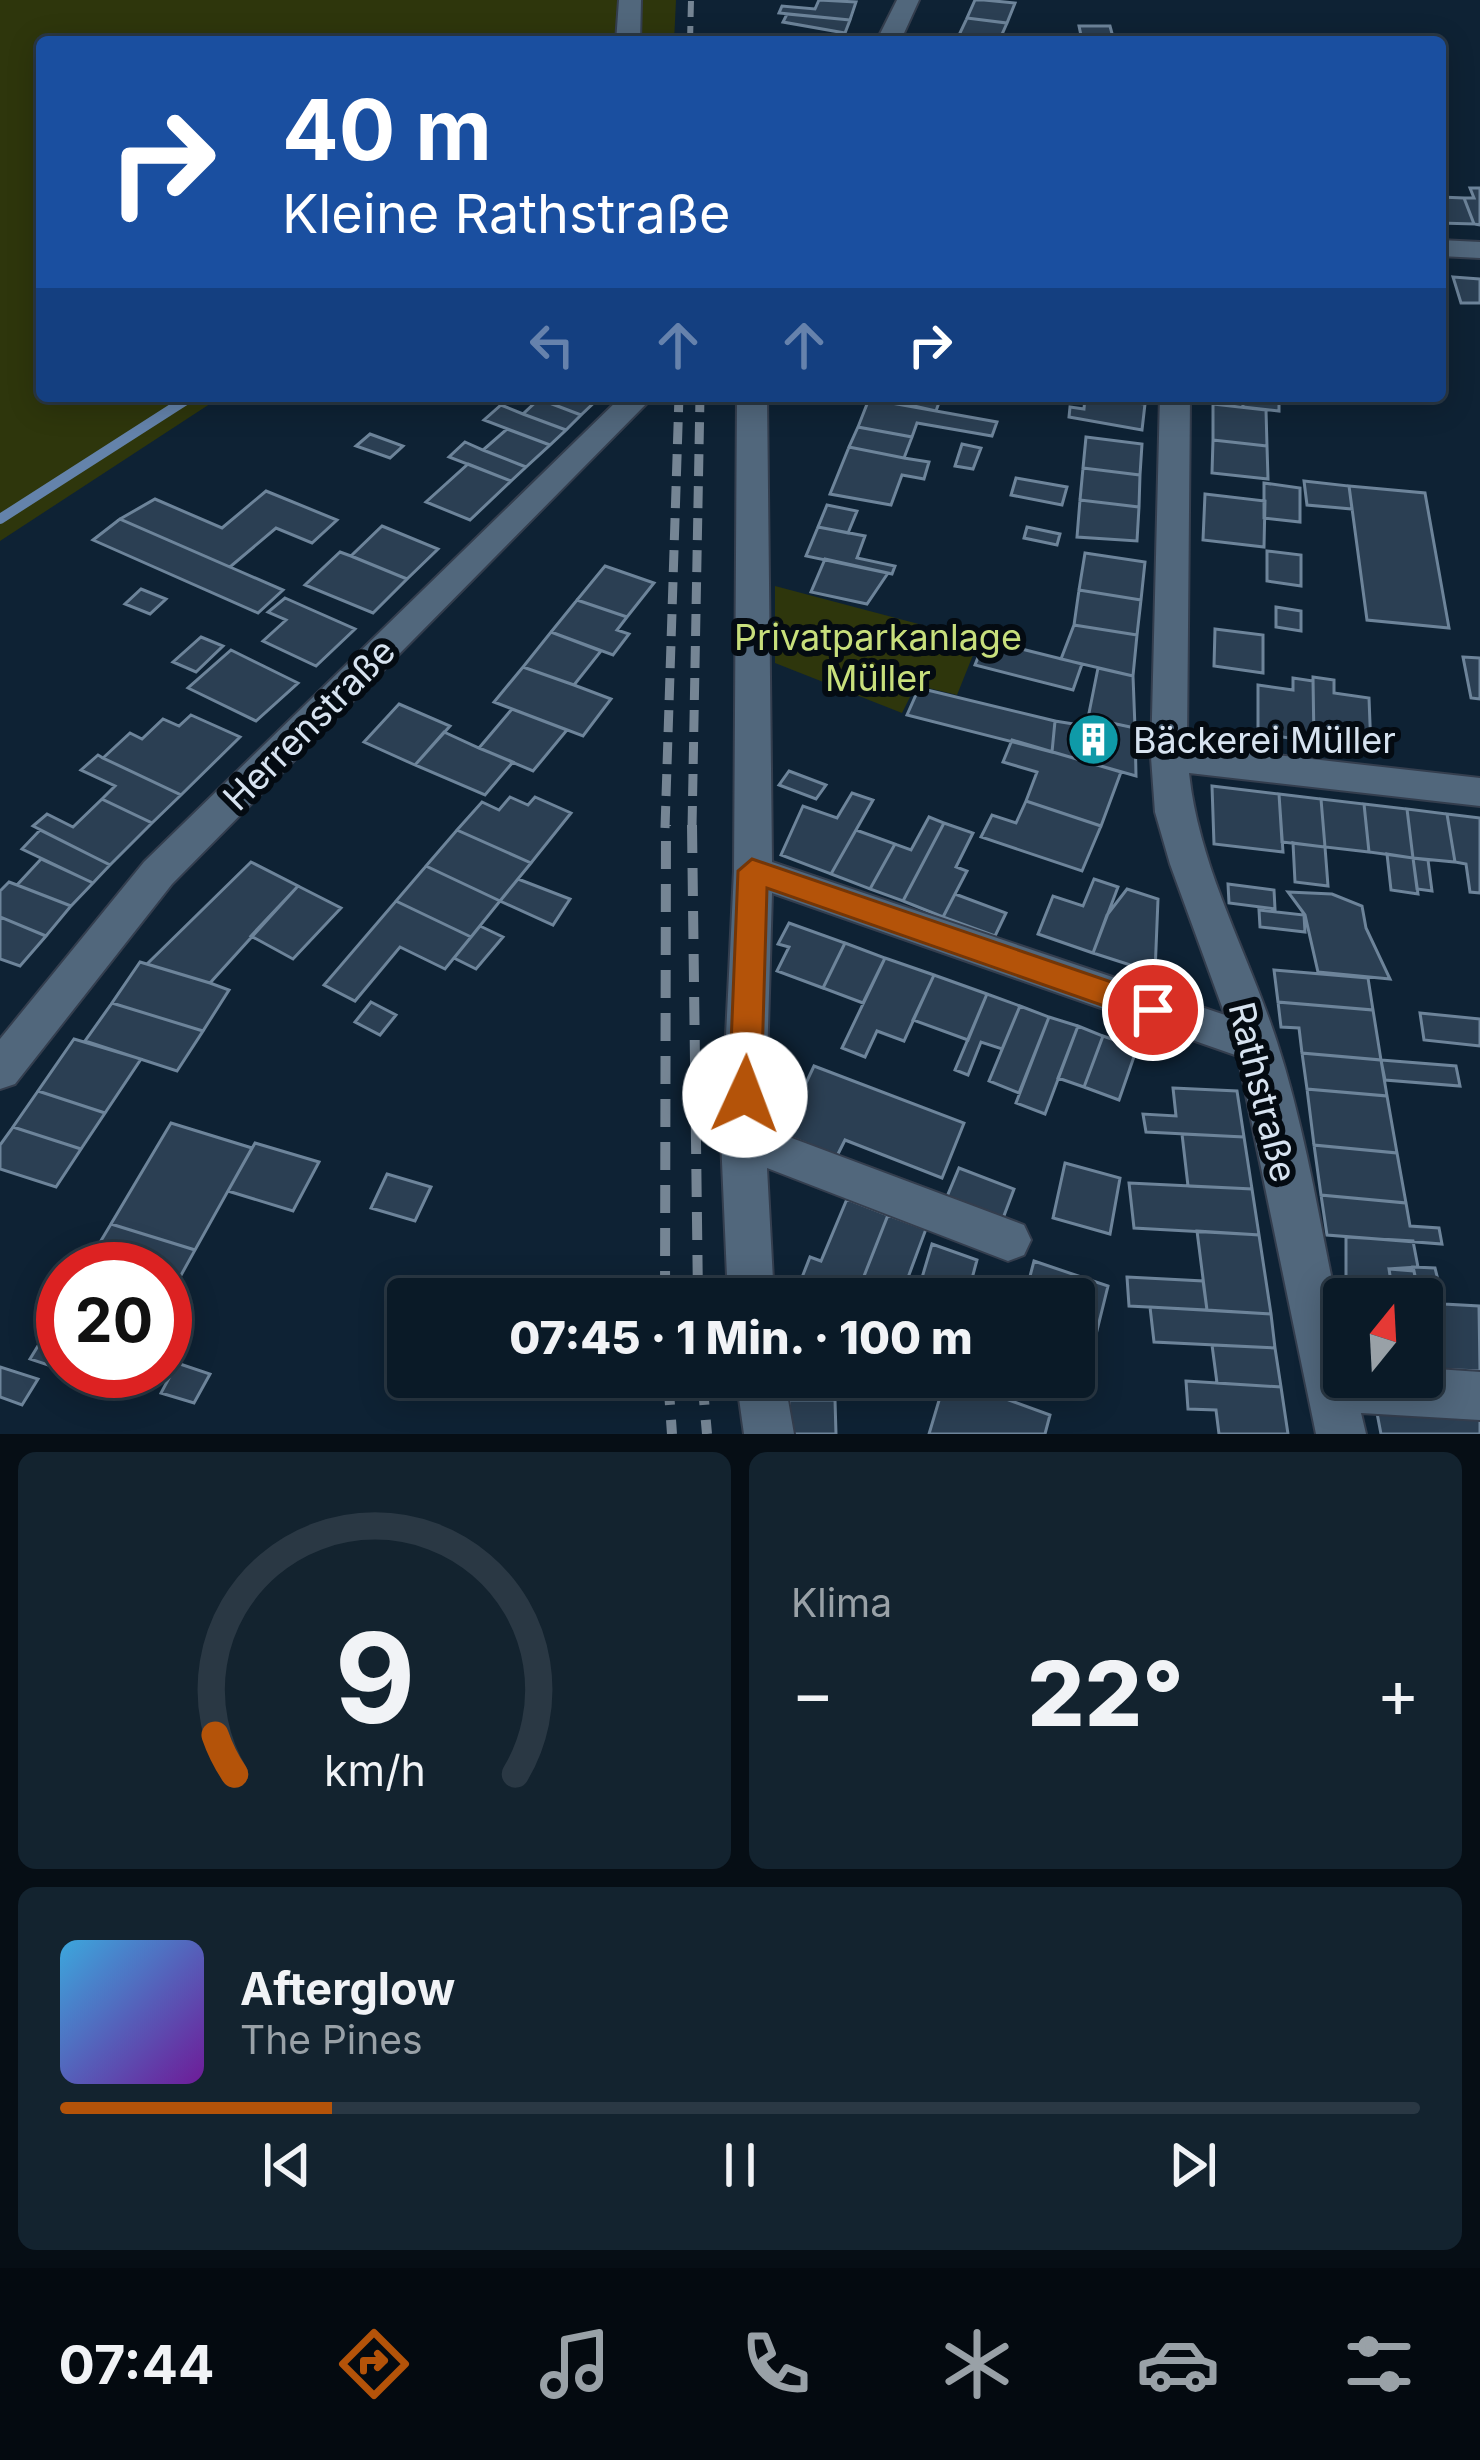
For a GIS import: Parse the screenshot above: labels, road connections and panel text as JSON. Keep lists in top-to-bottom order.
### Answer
{
  "streets": {
    "street": ["Herrenstraße", "Rathstraße"]
  },
  "parks": ["Privatparkanlage Müller"],
  "places": {
    "building": ["Bäckerei Müller"]
  },
  "north": "top",
  "page": {
    "turn": ["40 m", "Kleine Rathstraße"],
    "limit": "20",
    "trip": "07:45 · 1 Min. · 100 m",
    "tile": "Klima",
    "heat": ["−", "22°", "+"],
    "song": ["Afterglow", "The Pines"],
    "tabs": "07:44",
    "gauge": ["9", "km/h"]
  }
}
